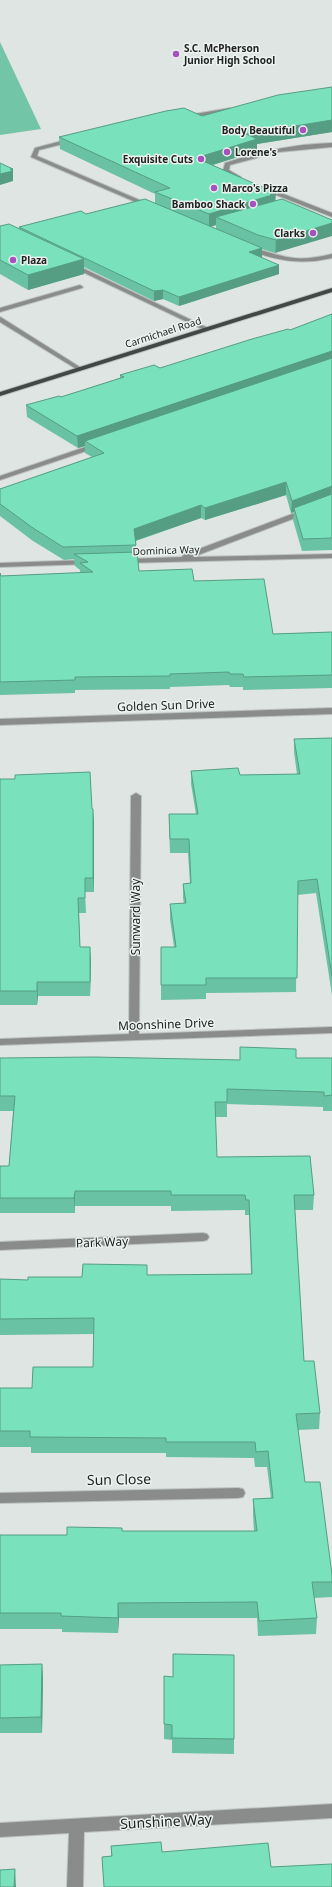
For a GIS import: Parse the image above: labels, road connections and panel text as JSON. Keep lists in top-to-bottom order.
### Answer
{
  "streets": {
    "main road": ["Carmichael Road"],
    "street": [
      "Dominica Way",
      "Golden Sun Drive",
      "Sunward Way",
      "Moonshine Drive",
      "Park Way",
      "Sun Close",
      "Sunshine Way"
    ]
  },
  "crossings": [
    ["Sunward Way", "Moonshine Drive"]
  ],
  "places": [
    "S.C. McPherson Junior High School",
    "Body Beautiful",
    "Lorene's",
    "Exquisite Cuts",
    "Marco's Pizza",
    "Bamboo Shack",
    "Clarks",
    "Plaza"
  ]
}
